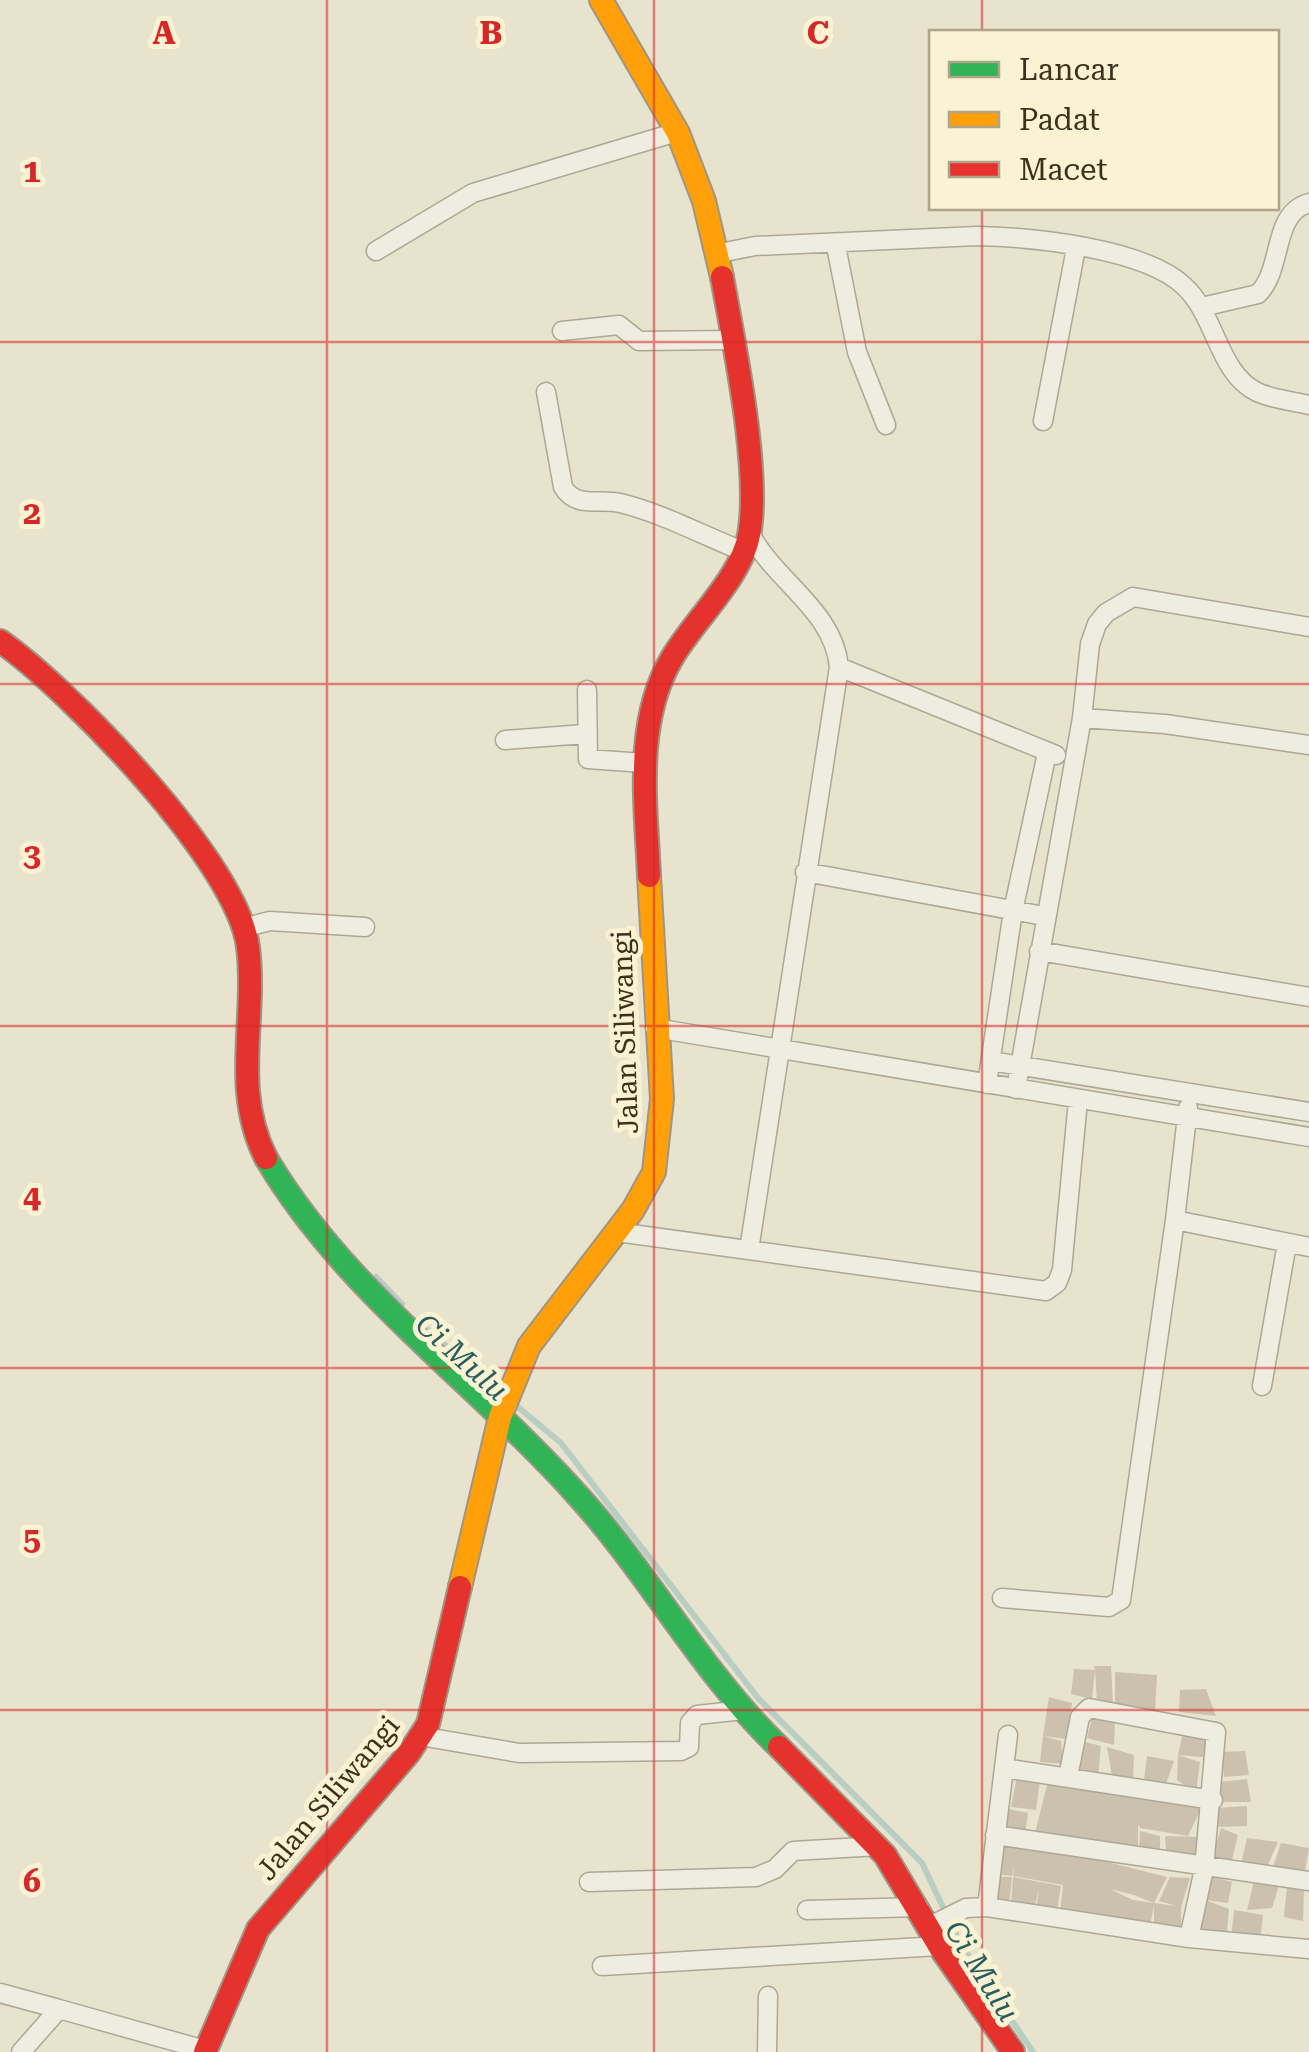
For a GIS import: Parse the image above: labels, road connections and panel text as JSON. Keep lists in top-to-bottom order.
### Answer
{
  "streets": {
    "street": ["Jalan Siliwangi"]
  },
  "water": ["Ci Mulu"],
  "legend": ["Lancar", "Padat", "Macet"],
  "grid": {
    "columns": ["A", "B", "C"],
    "rows": [
      "1",
      "2",
      "3",
      "4",
      "5",
      "6"
    ]
  }
}
